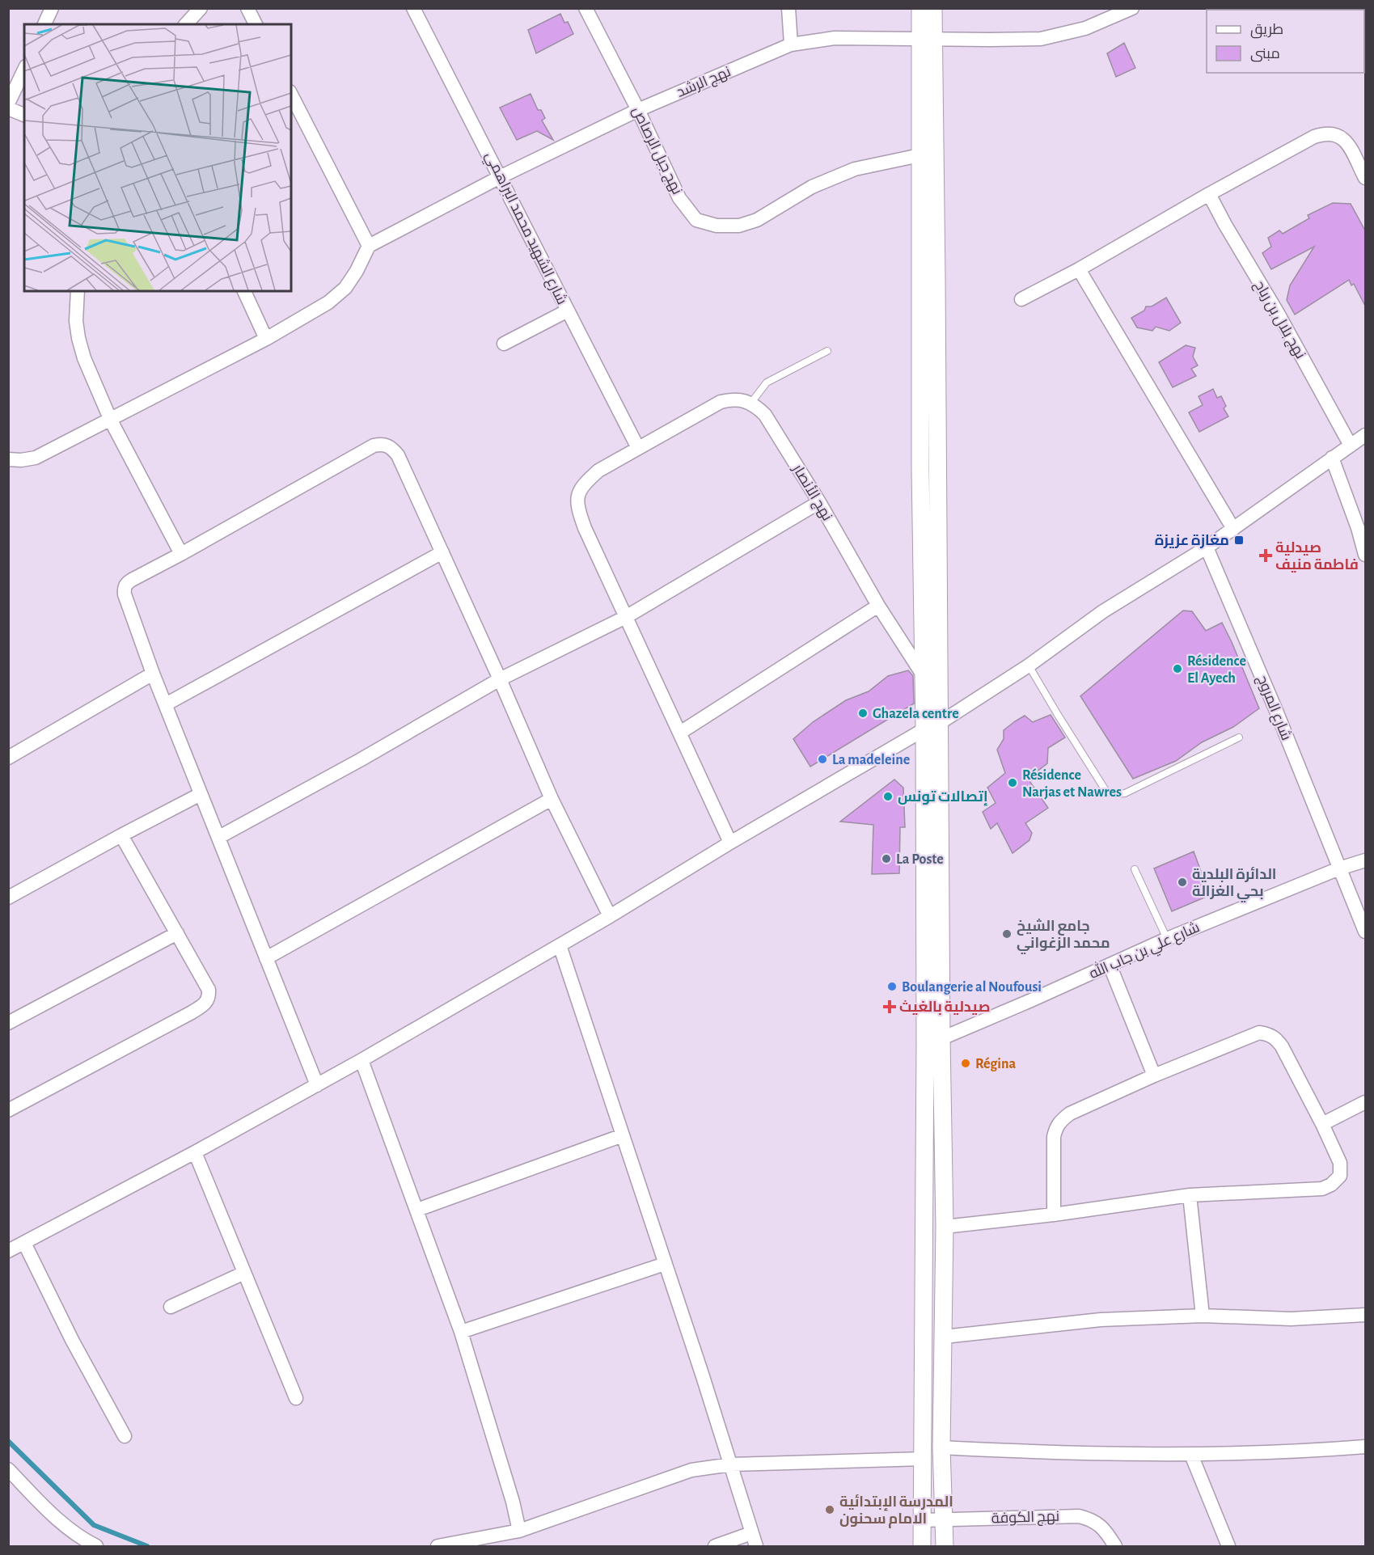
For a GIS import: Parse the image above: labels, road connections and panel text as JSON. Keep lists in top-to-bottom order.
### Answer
{
  "streets": {
    "street": [
      "نهج الرشد",
      "نهج جبل الرصاص",
      "شارع الشهيد محمد البراهمي",
      "نهج بلال بن رباح",
      "نهج الأنصار",
      "شارع المروج",
      "شارع علي بن جاب الله",
      "نهج الكوفة"
    ]
  },
  "crossings": [
    ["نهج الرشد", "نهج جبل الرصاص"],
    ["نهج الرشد", "شارع الشهيد محمد البراهمي"],
    ["شارع المروج", "شارع علي بن جاب الله"]
  ],
  "places": {
    "transit": ["مغازة عزيزة"],
    "health": ["صيدلية فاطمة منيف", "صيدلية بالغيث"],
    "other": [
      "Résidence El Ayech",
      "Ghazela centre",
      "La madeleine",
      "Résidence Narjas et Nawres",
      "إتصالات تونس",
      "La Poste",
      "الدائرة البلدية بحي الغزالة",
      "جامع الشيخ محمد الزغواني",
      "Boulangerie al Noufousi",
      "Régina",
      "المدرسة الإبتدائية الامام سحنون"
    ]
  },
  "legend": ["طريق", "مبنى"]
}
